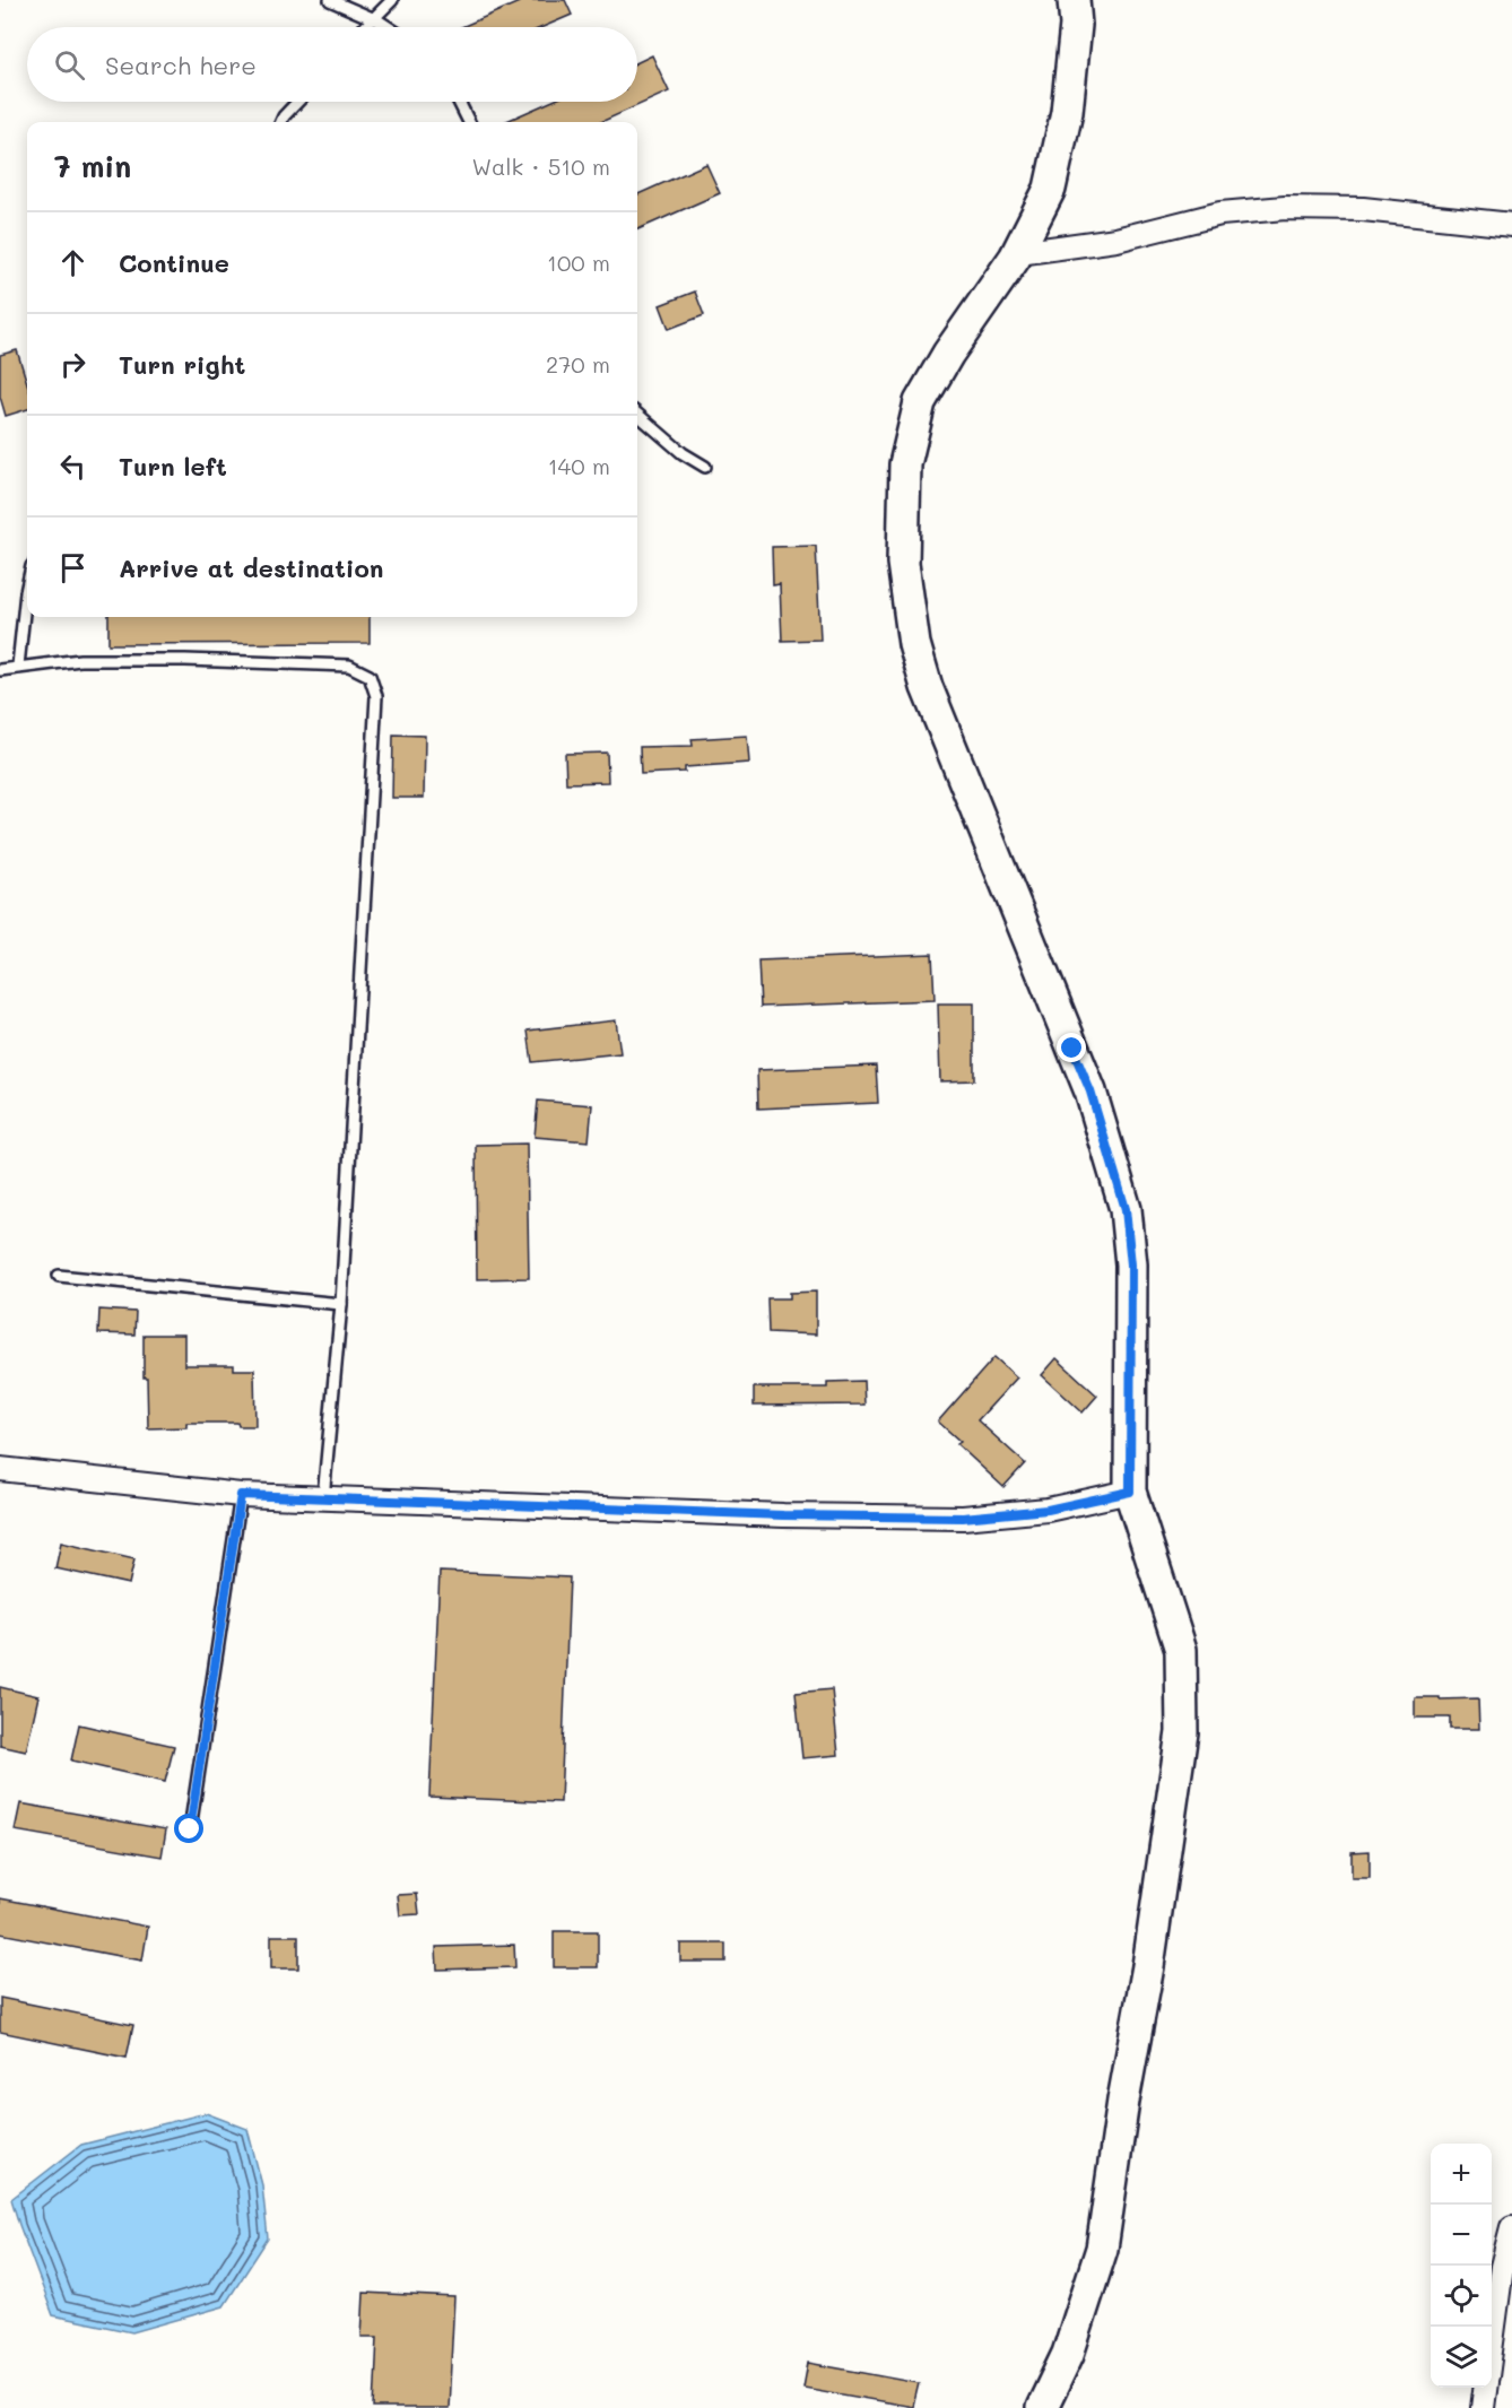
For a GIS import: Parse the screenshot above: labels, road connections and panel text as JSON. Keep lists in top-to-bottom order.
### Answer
{
  "page": {
    "search": "Search here",
    "heading": ["7 min", "Walk · 510 m"],
    "list": [
      ["Continue", "100 m"],
      ["Turn right", "270 m"],
      ["Turn left", "140 m"],
      "Arrive at destination"
    ],
    "map_buttons": ["+", "−"]
  }
}
